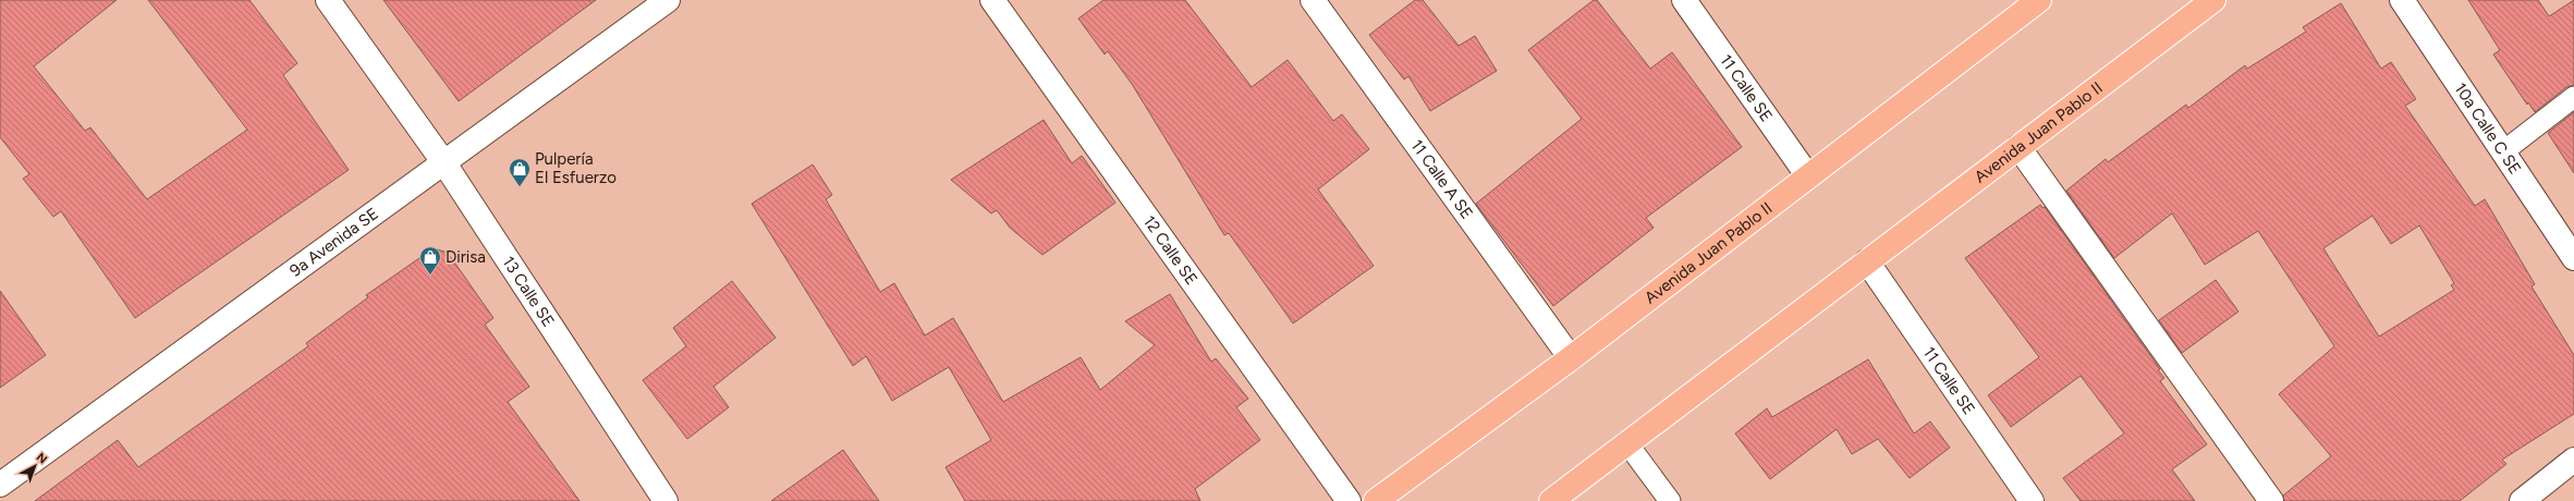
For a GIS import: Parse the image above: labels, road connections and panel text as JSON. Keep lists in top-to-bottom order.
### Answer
{
  "streets": {
    "highway": ["Avenida Juan Pablo II"],
    "street": [
      "11 Calle SE",
      "10a Calle C SE",
      "11 Calle A SE",
      "9a Avenida SE",
      "12 Calle SE",
      "13 Calle SE"
    ]
  },
  "crossings": [
    ["11 Calle SE", "Avenida Juan Pablo II"],
    ["Avenida Juan Pablo II", "11 Calle A SE"],
    ["9a Avenida SE", "13 Calle SE"]
  ],
  "places": {
    "shop": ["Pulpería El Esfuerzo", "Dirisa"]
  },
  "north": "top right"
}
